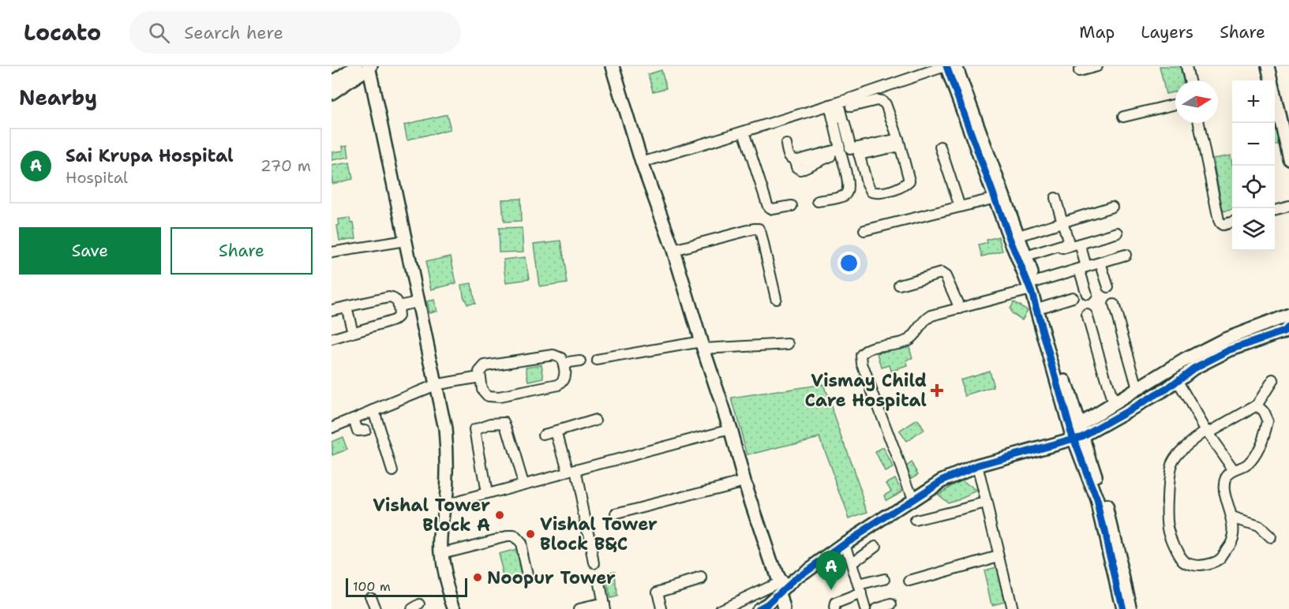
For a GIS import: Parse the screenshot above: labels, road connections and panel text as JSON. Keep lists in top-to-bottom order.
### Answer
{
  "places": {
    "health": ["Vismay Child Care Hospital"],
    "other": ["Vishal Tower Block A", "Vishal Tower Block B&C", "Noopur Tower"]
  },
  "scale_bar": "100 m",
  "north": "right",
  "page": {
    "header": "Locato",
    "search": "Search here",
    "nav": ["Map", "Layers", "Share"],
    "heading": "Nearby",
    "map_buttons": ["+", "−"],
    "list": [
      {
        "mark": "A",
        "name": "Sai Krupa Hospital",
        "note": "Hospital",
        "value": "270 m"
      }
    ],
    "buttons": ["Save", "Share"],
    "pins": "A",
    "scale": "100 m"
  }
}
